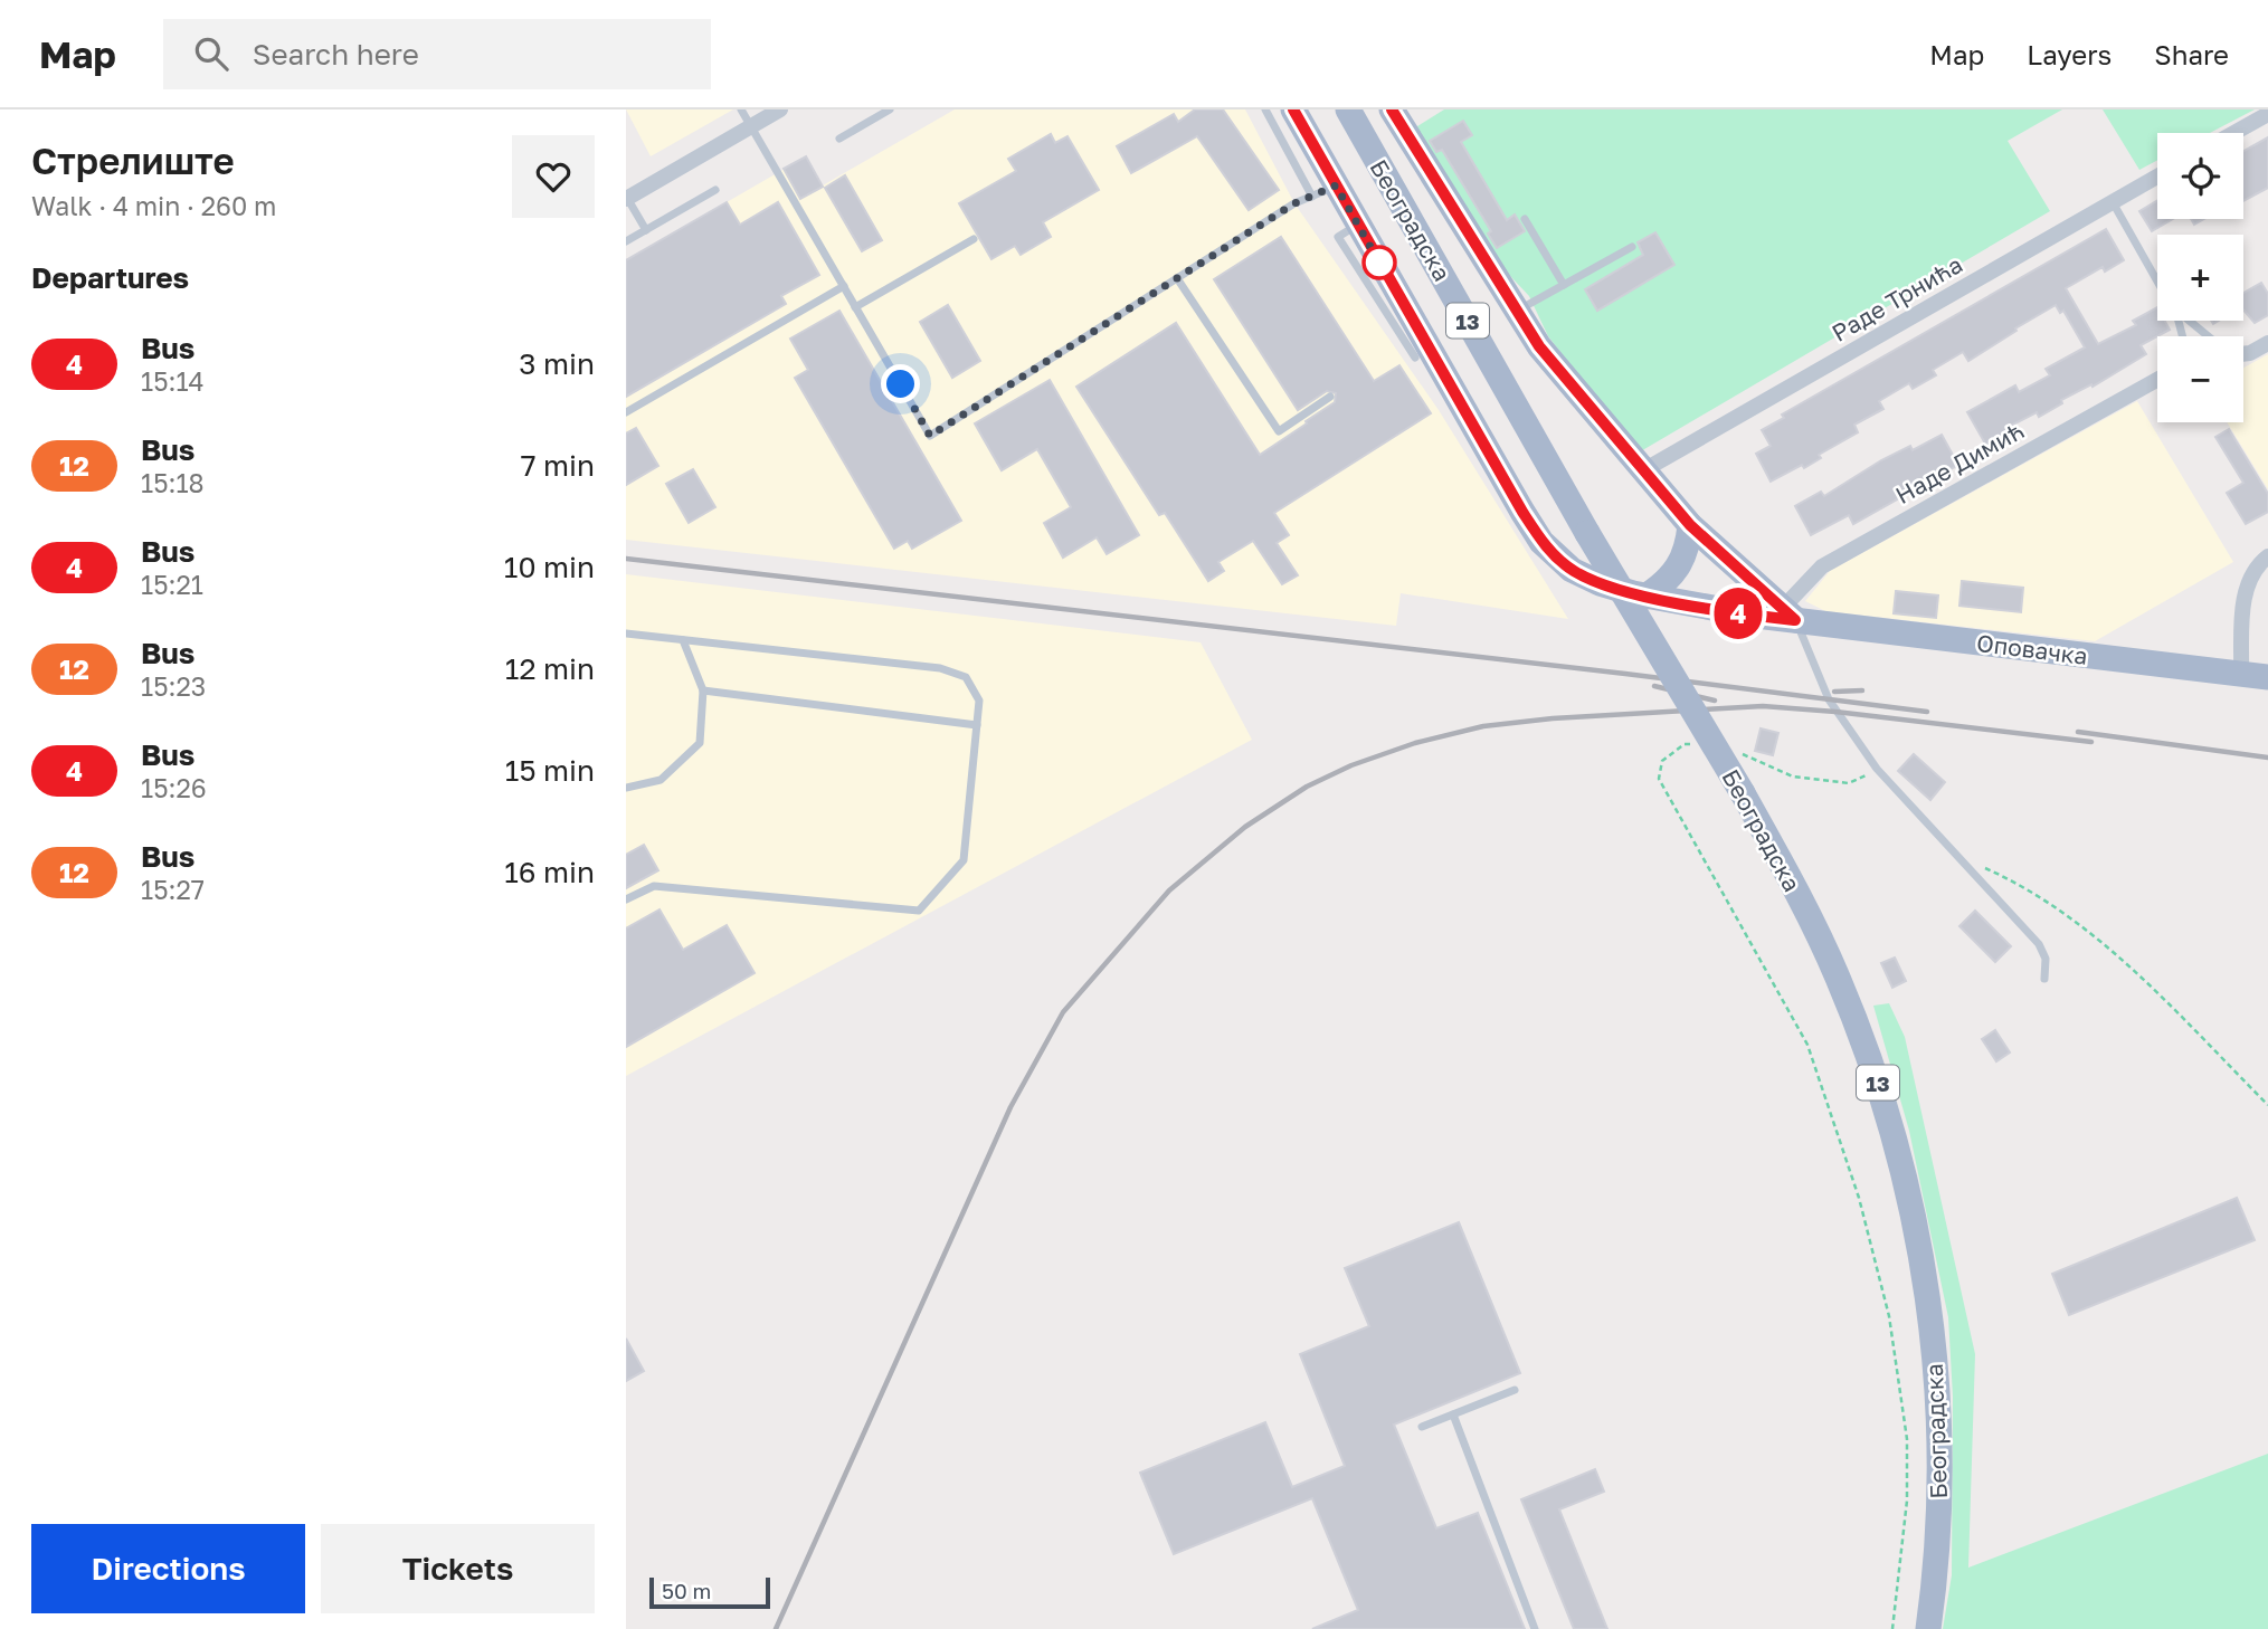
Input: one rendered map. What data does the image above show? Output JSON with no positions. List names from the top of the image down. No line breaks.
{"streets":{"main road":["Београдска","13","Оповачка"],"street":["Раде Трнића","Наде Димић"]},"crossings":[["Раде Трнића","13"],["13","Наде Димић"],["13","Оповачка"],["Наде Димић","Оповачка"]],"lines":["bus line 4"],"scale_bar":"50 m","page":{"header":"Map","search":"Search here","nav":["Map","Layers","Share"],"heading":[["Стрелиште","Walk · 4 min · 260 m"],"Departures"],"on_map":"4","map_buttons":["+","−"],"list":[{"mark":"4","name":"Bus","note":"15:14","value":"3 min"},{"mark":"12","name":"Bus","note":"15:18","value":"7 min"},{"mark":"4","name":"Bus","note":"15:21","value":"10 min"},{"mark":"12","name":"Bus","note":"15:23","value":"12 min"},{"mark":"4","name":"Bus","note":"15:26","value":"15 min"},{"mark":"12","name":"Bus","note":"15:27","value":"16 min"}],"buttons":["Directions","Tickets"],"scale":"50 m"}}
